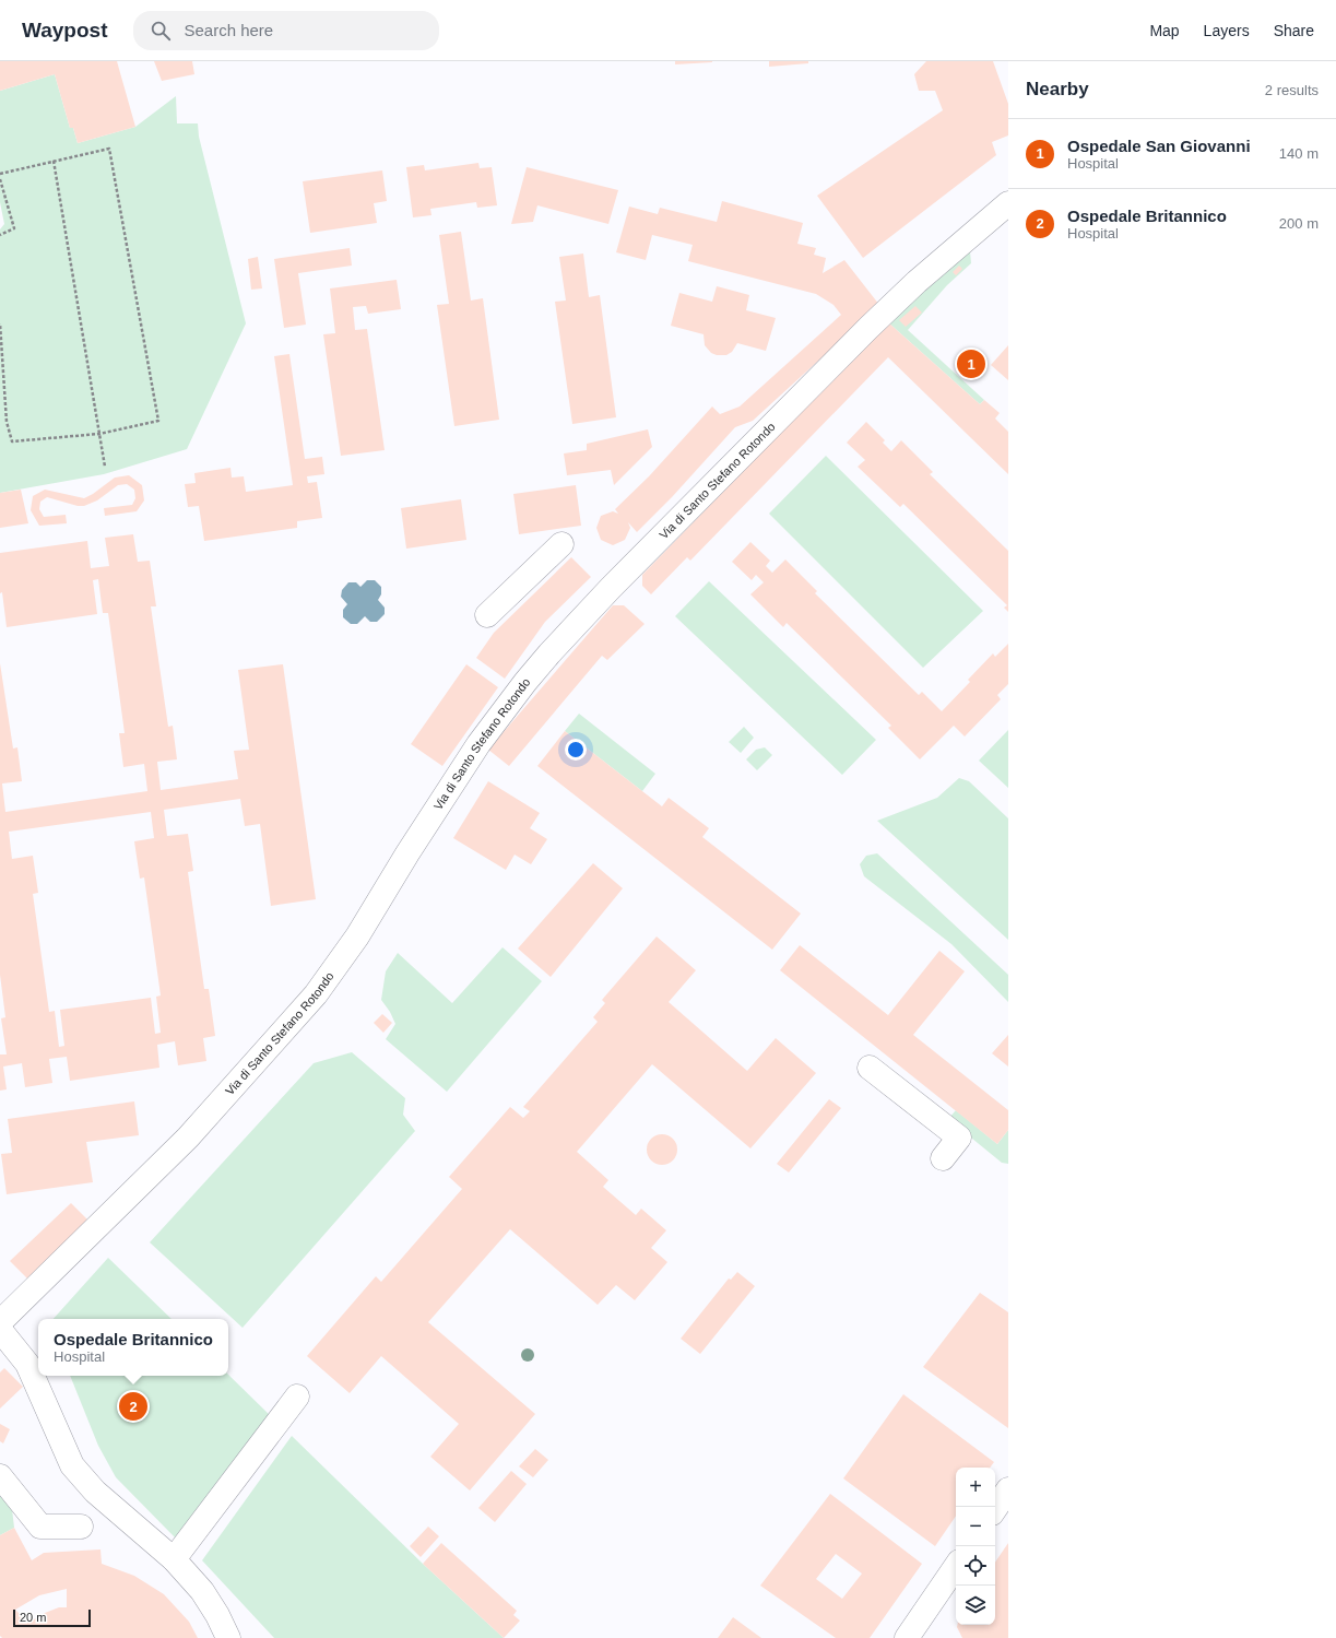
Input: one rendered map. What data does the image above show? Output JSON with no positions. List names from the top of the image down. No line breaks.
{"streets":{"street":["Via di Santo Stefano Rotondo"]},"scale_bar":"20 m","page":{"header":"Waypost","search":"Search here","nav":["Map","Layers","Share"],"heading":["Nearby","2 results"],"list":[{"mark":"1","name":"Ospedale San Giovanni","note":"Hospital","value":"140 m"},{"mark":"2","name":"Ospedale Britannico","note":"Hospital","value":"200 m"}],"pins":["1","2"],"popup":["Ospedale Britannico","Hospital"],"map_buttons":["+","−"],"scale":"20 m"}}
